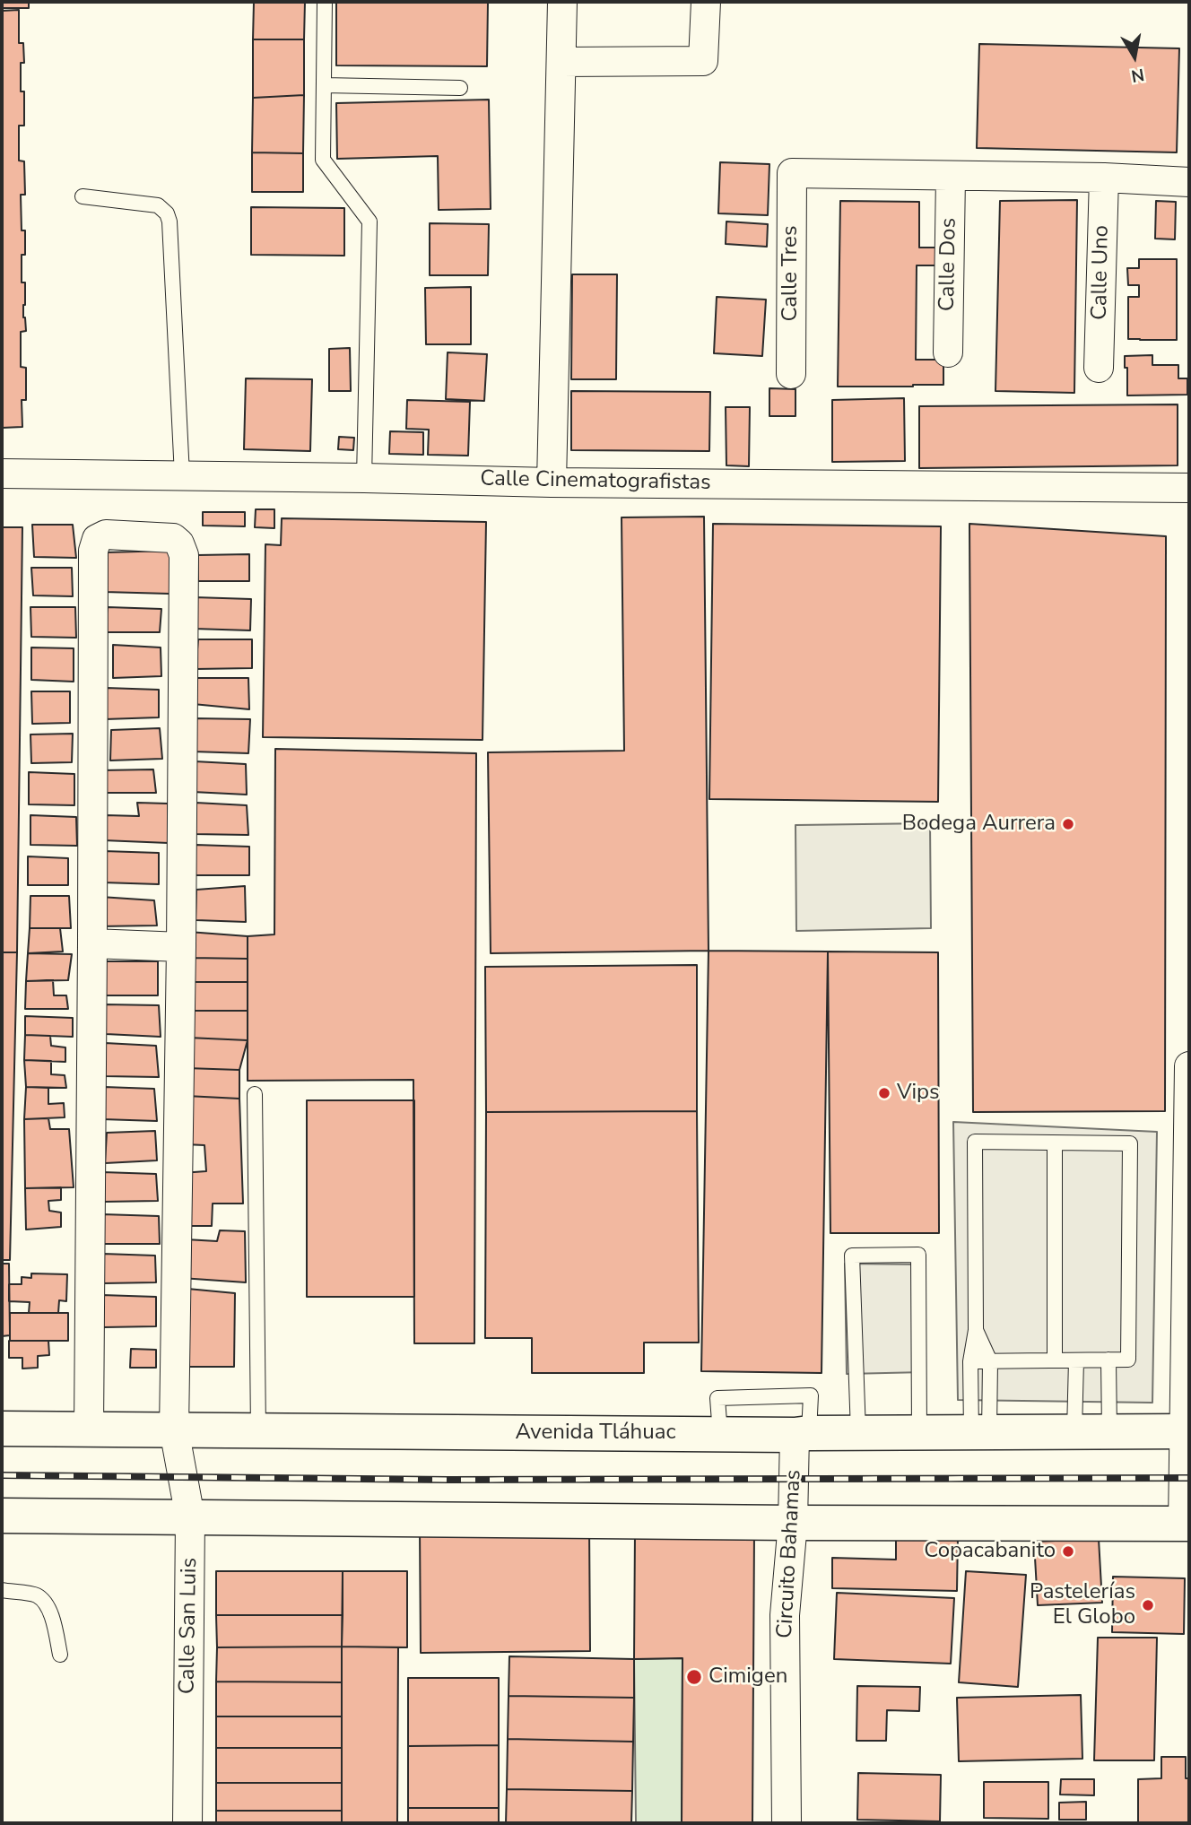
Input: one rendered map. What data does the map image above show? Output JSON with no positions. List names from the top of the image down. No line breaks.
{"streets":{"main road":["Avenida Tláhuac"],"street":["Calle Dos","Calle Uno","Calle Tres","Calle Cinematografistas","Circuito Bahamas","Calle San Luis"]},"crossings":[["Calle Dos","Calle Tres"],["Avenida Tláhuac","Circuito Bahamas"],["Avenida Tláhuac","Calle San Luis"]],"places":["Bodega Aurrera","Vips","Copacabanito","Pastelerías El Globo","Cimigen"],"north":"bottom"}
